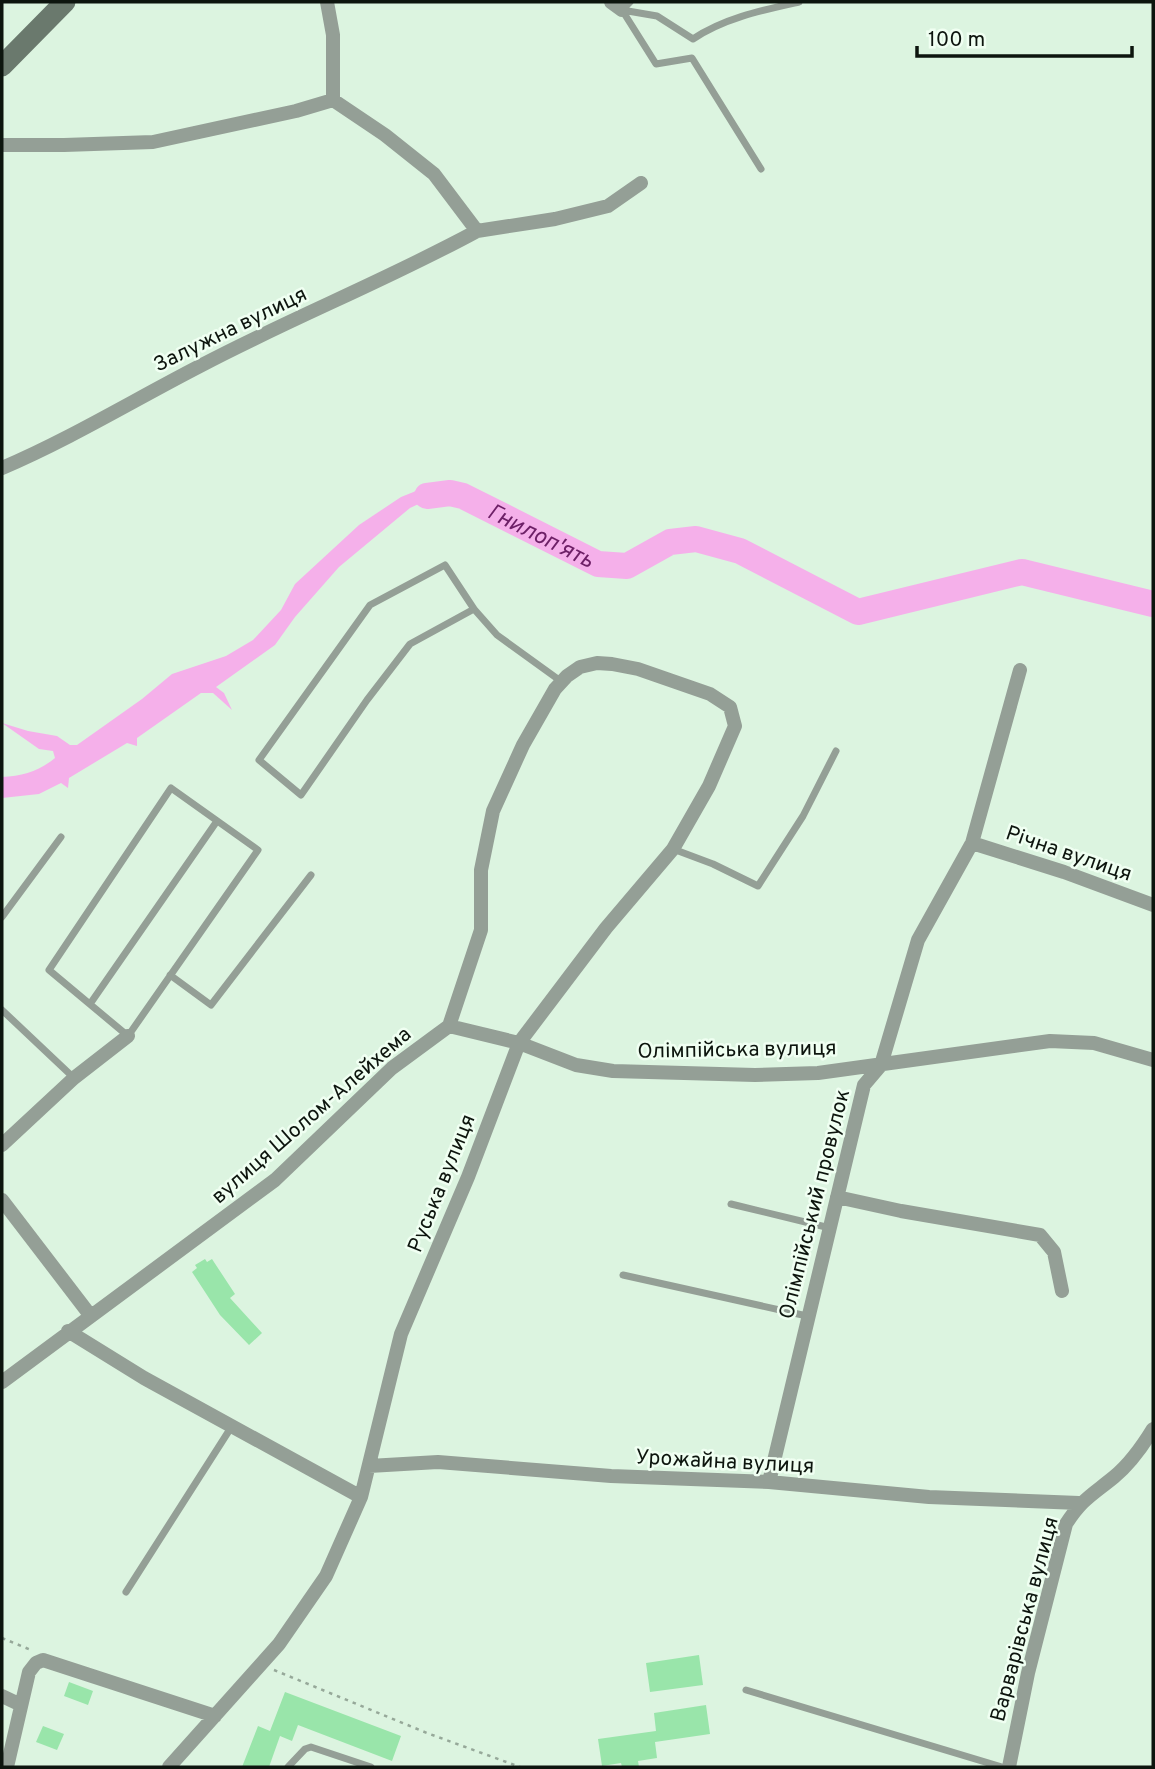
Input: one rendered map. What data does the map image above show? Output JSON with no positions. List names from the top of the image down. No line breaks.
{"streets":{"street":["Залужна вулиця","Річна вулиця","Олімпійська вулиця","вулиця Шолом-Алейхема","Руська вулиця","Олімпійський провулок","Урожайна вулиця","Варварівська вулиця"]},"crossings":[["Річна вулиця","Олімпійський провулок"],["Олімпійська вулиця","вулиця Шолом-Алейхема"],["Олімпійська вулиця","Руська вулиця"],["Олімпійська вулиця","Олімпійський провулок"],["Руська вулиця","Урожайна вулиця"],["Олімпійський провулок","Урожайна вулиця"],["Урожайна вулиця","Варварівська вулиця"]],"water":["Гнилоп'ять"],"scale_bar":"100 m"}
